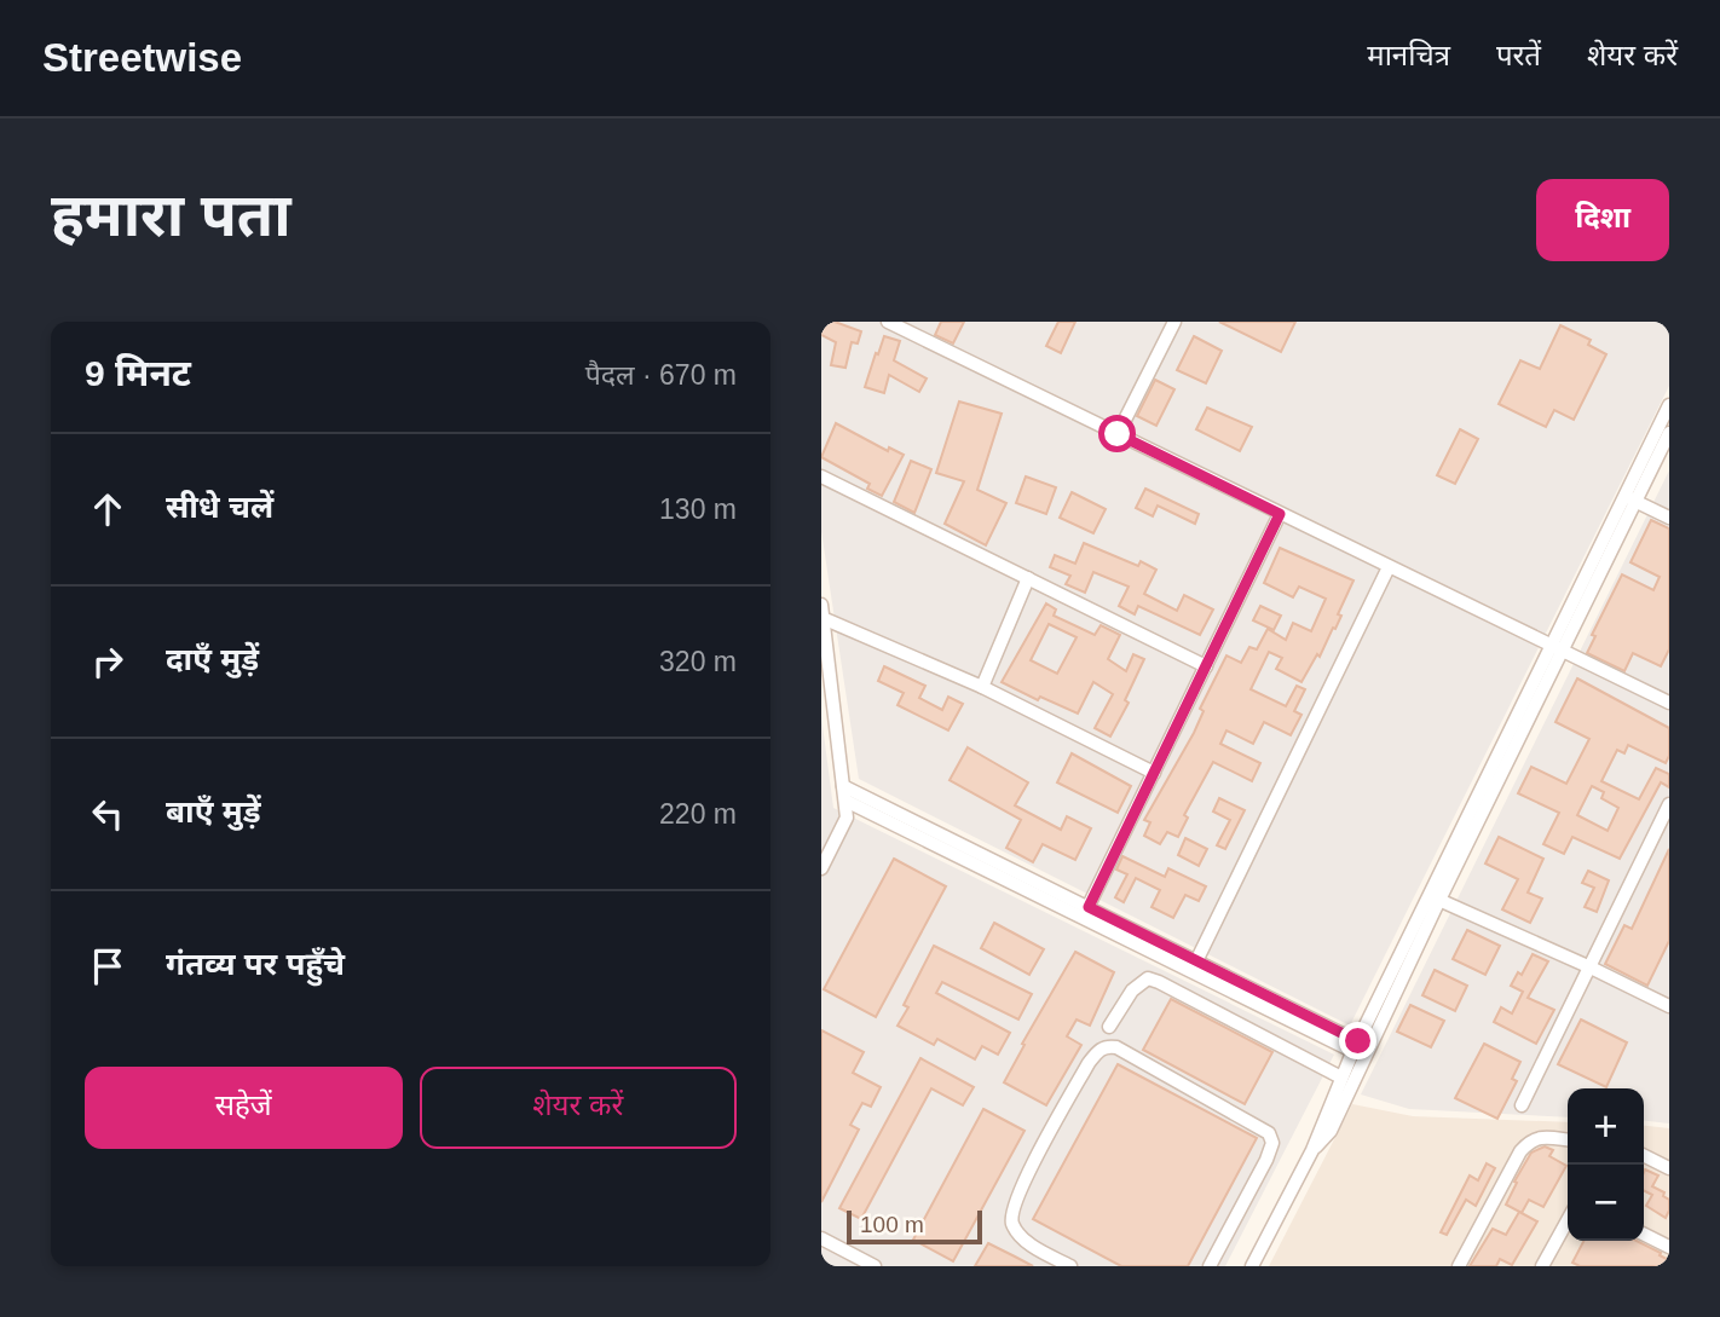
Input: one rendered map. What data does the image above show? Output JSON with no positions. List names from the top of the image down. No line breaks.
{"scale_bar":"100 m","page":{"header":"Streetwise","nav":["मानचित्र","परतें","शेयर करें"],"buttons":["दिशा",["सहेजें","शेयर करें"]],"title":"हमारा पता","heading":["9 मिनट","पैदल · 670 m"],"list":[["सीधे चलें","130 m"],["दाएँ मुड़ें","320 m"],["बाएँ मुड़ें","220 m"],"गंतव्य पर पहुँचे"],"map_buttons":["+","−"],"scale":"100 m"}}
